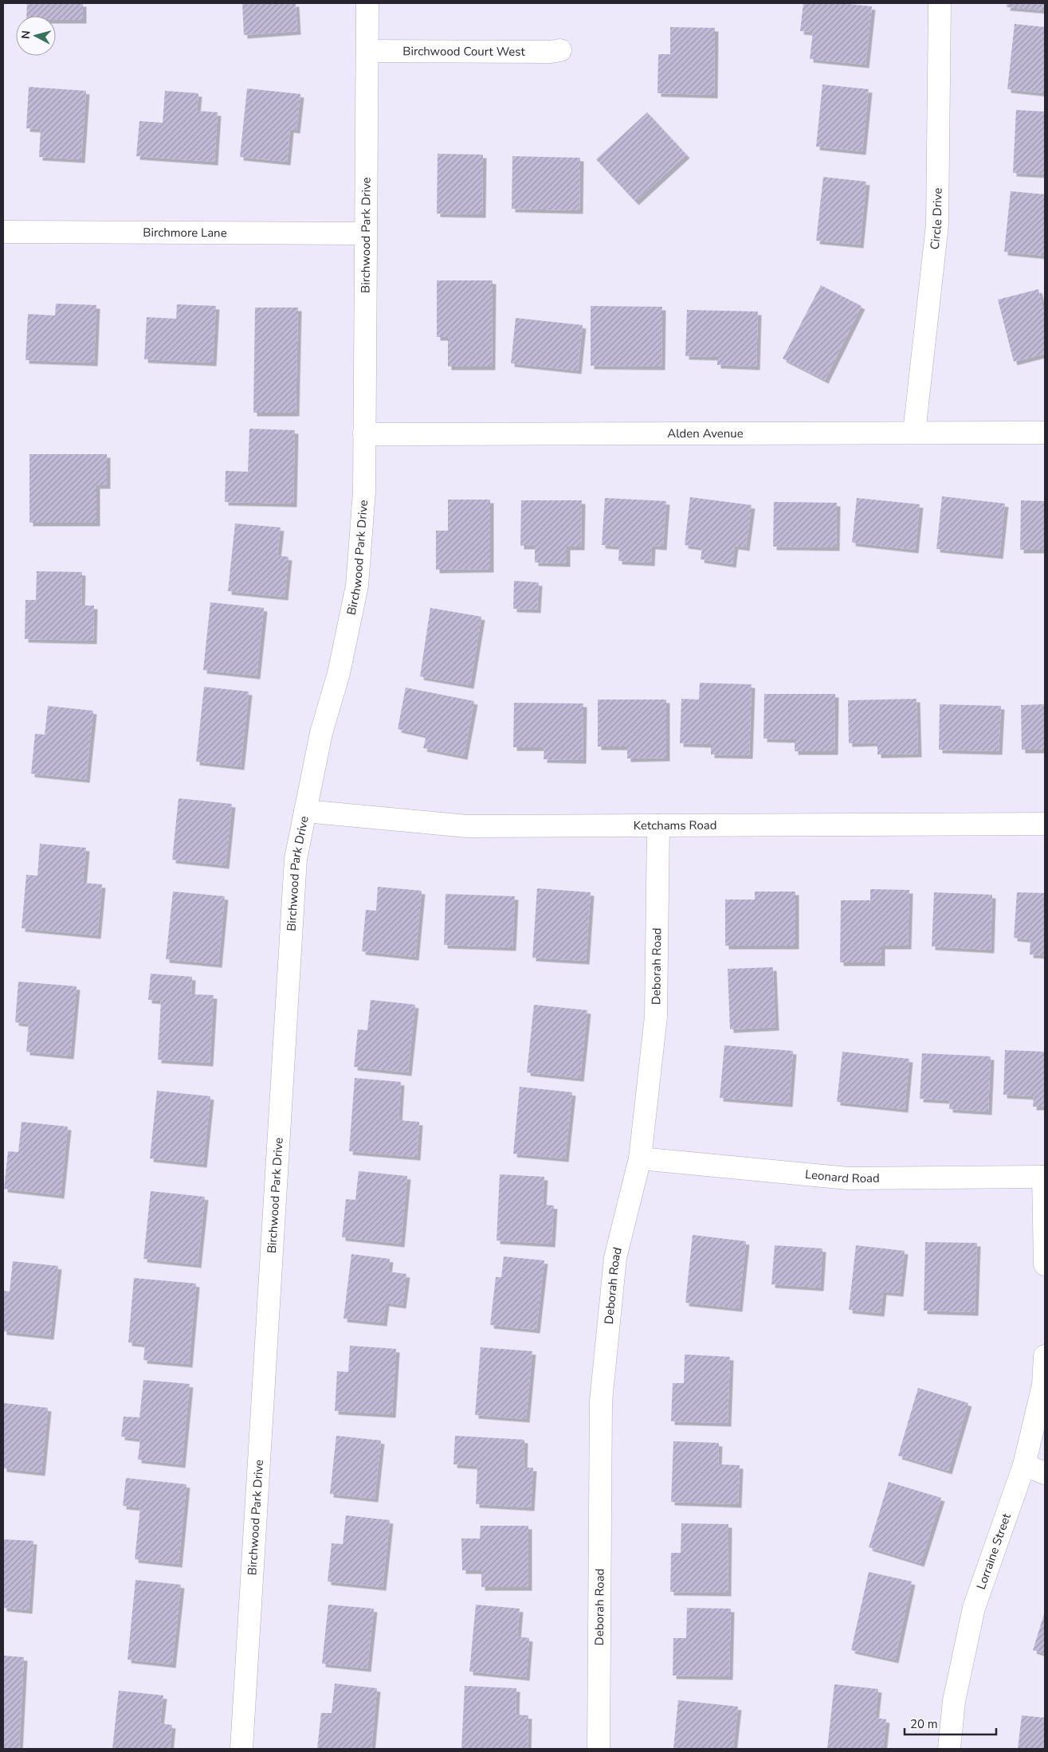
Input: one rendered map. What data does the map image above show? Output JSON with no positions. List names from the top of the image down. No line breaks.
{"streets":{"street":["Birchwood Court West","Circle Drive","Birchmore Lane","Birchwood Park Drive","Alden Avenue","Ketchams Road","Deborah Road","Leonard Road","Lorraine Street"]},"crossings":[["Birchwood Court West","Birchwood Park Drive"],["Circle Drive","Alden Avenue"],["Birchmore Lane","Birchwood Park Drive"],["Birchwood Park Drive","Alden Avenue"],["Birchwood Park Drive","Ketchams Road"],["Ketchams Road","Deborah Road"],["Deborah Road","Leonard Road"]],"scale_bar":"20 m","north":"left"}
